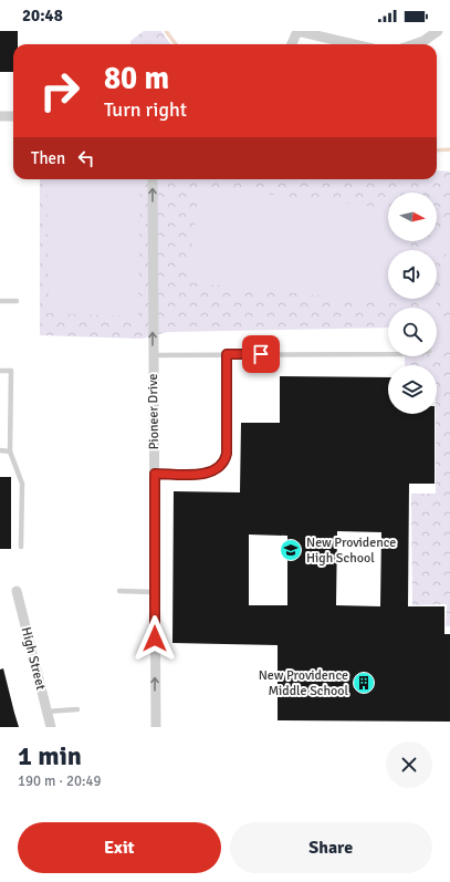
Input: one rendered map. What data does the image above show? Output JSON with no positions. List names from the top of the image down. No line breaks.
{"streets":{"street":["Pioneer Drive","High Street"]},"one_way":["Pioneer Drive"],"places":{"school or university":["New Providence High School"],"building":["New Providence Middle School"]},"north":"right","page":{"status":"20:48","turn":["80 m","Turn right"],"then":"Then","heading":["1 min","190 m · 20:49"],"buttons":["Exit","Share"]}}
